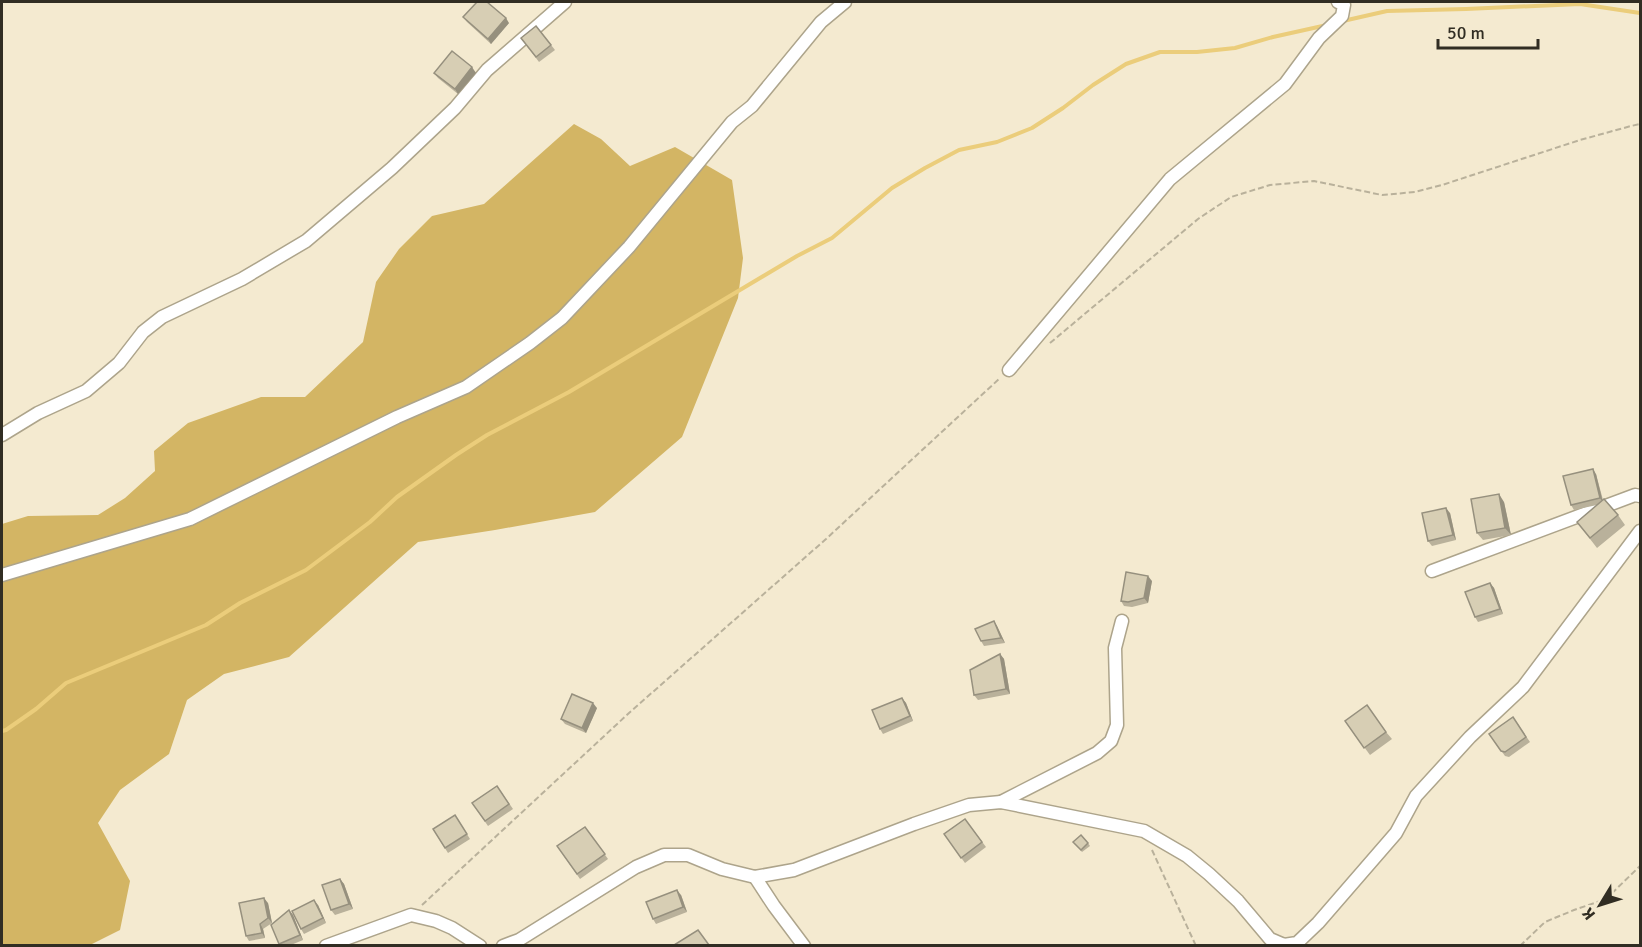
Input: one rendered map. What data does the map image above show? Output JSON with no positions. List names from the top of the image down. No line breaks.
{"scale_bar":"50 m","north":"bottom left"}
